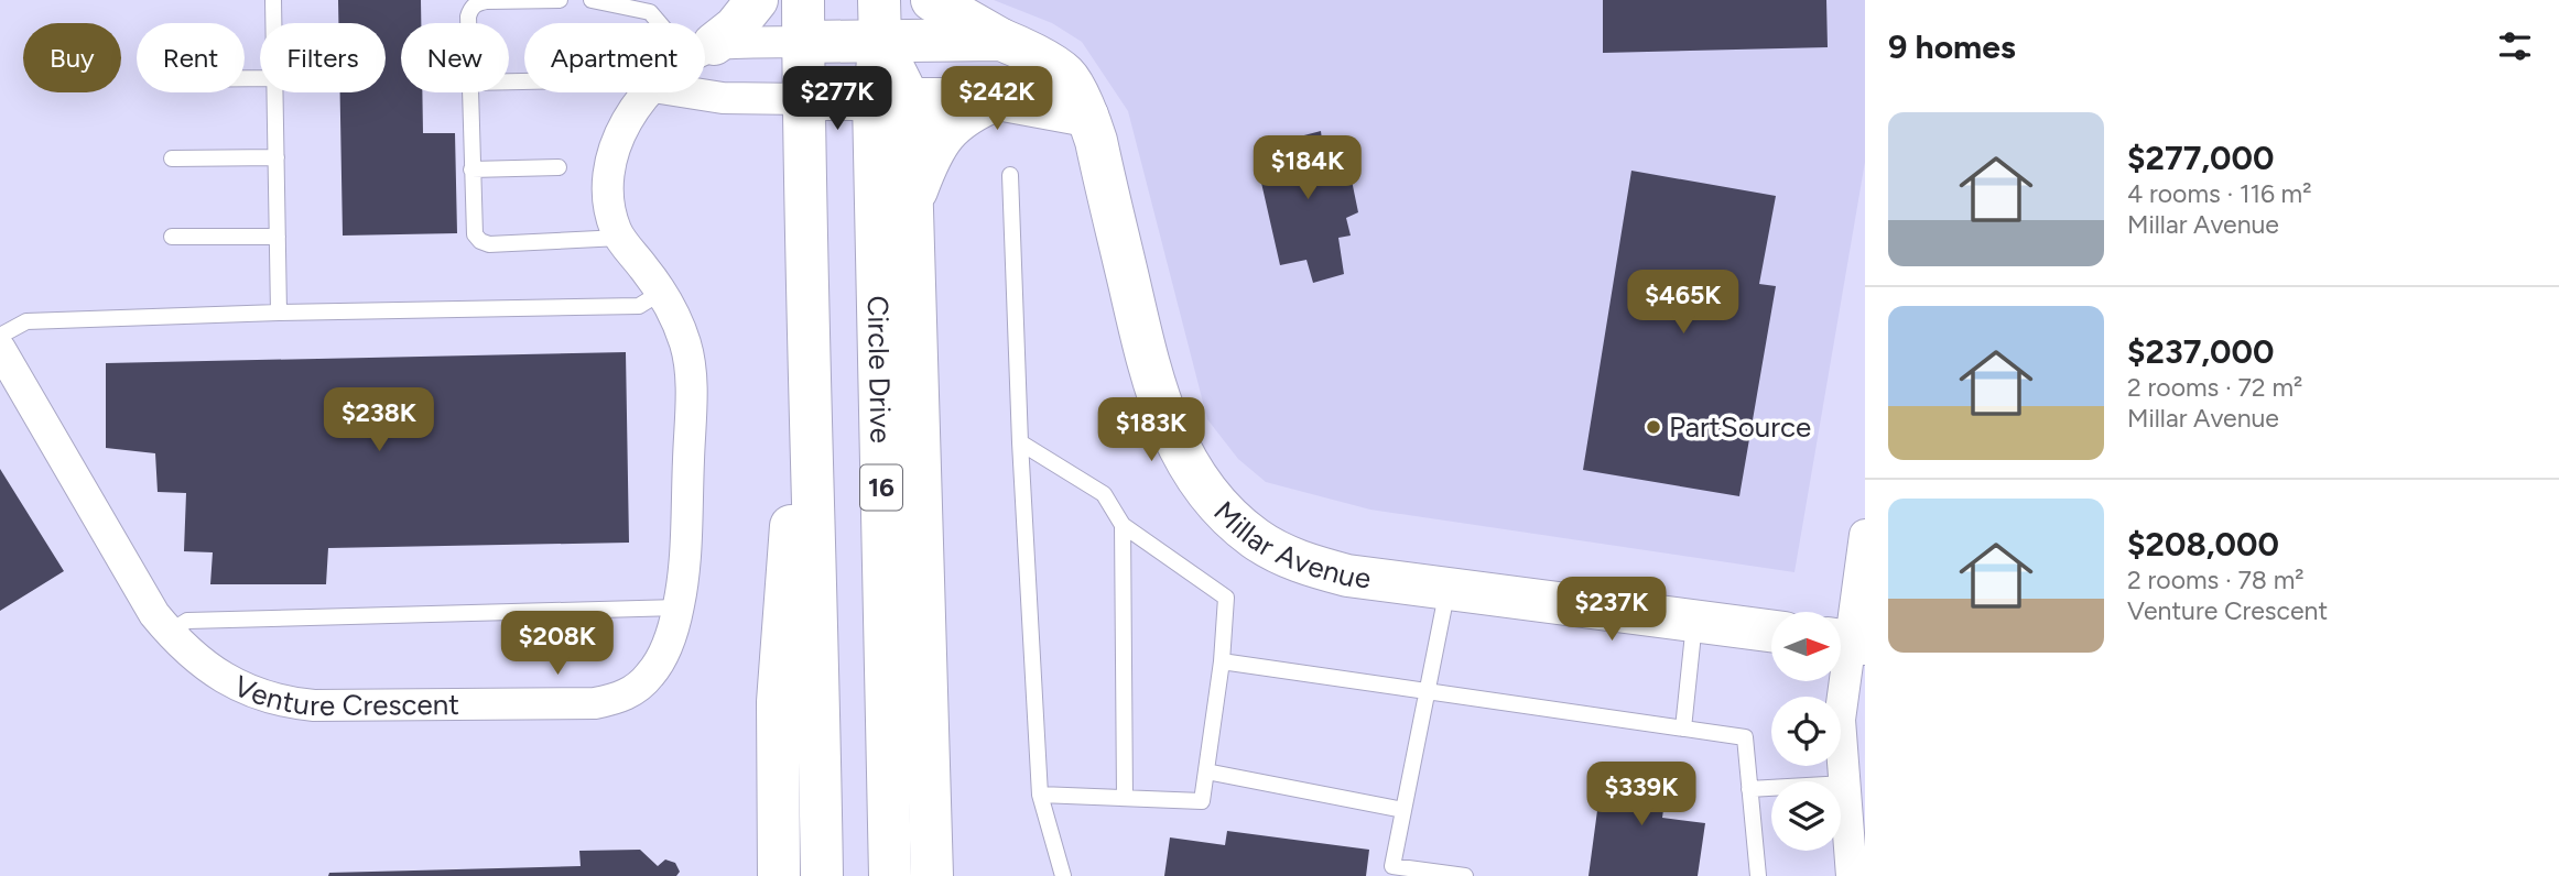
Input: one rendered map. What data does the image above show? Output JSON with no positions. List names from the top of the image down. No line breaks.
{"streets":{"main road":["Circle Drive","16","Millar Avenue"],"street":["Venture Crescent"]},"places":["PartSource"],"north":"right","page":{"heading":"9 homes","chip":["Buy","Rent","Filters","New","Apartment"],"price":["$277K","$242K","$184K","$465K","$238K","$183K","$237K","$208K","$339K"],"list":[{"name":"$277,000","note":"4 rooms · 116 m² · Millar Avenue"},{"name":"$237,000","note":"2 rooms · 72 m² · Millar Avenue"},{"name":"$208,000","note":"2 rooms · 78 m² · Venture Crescent"}]}}
